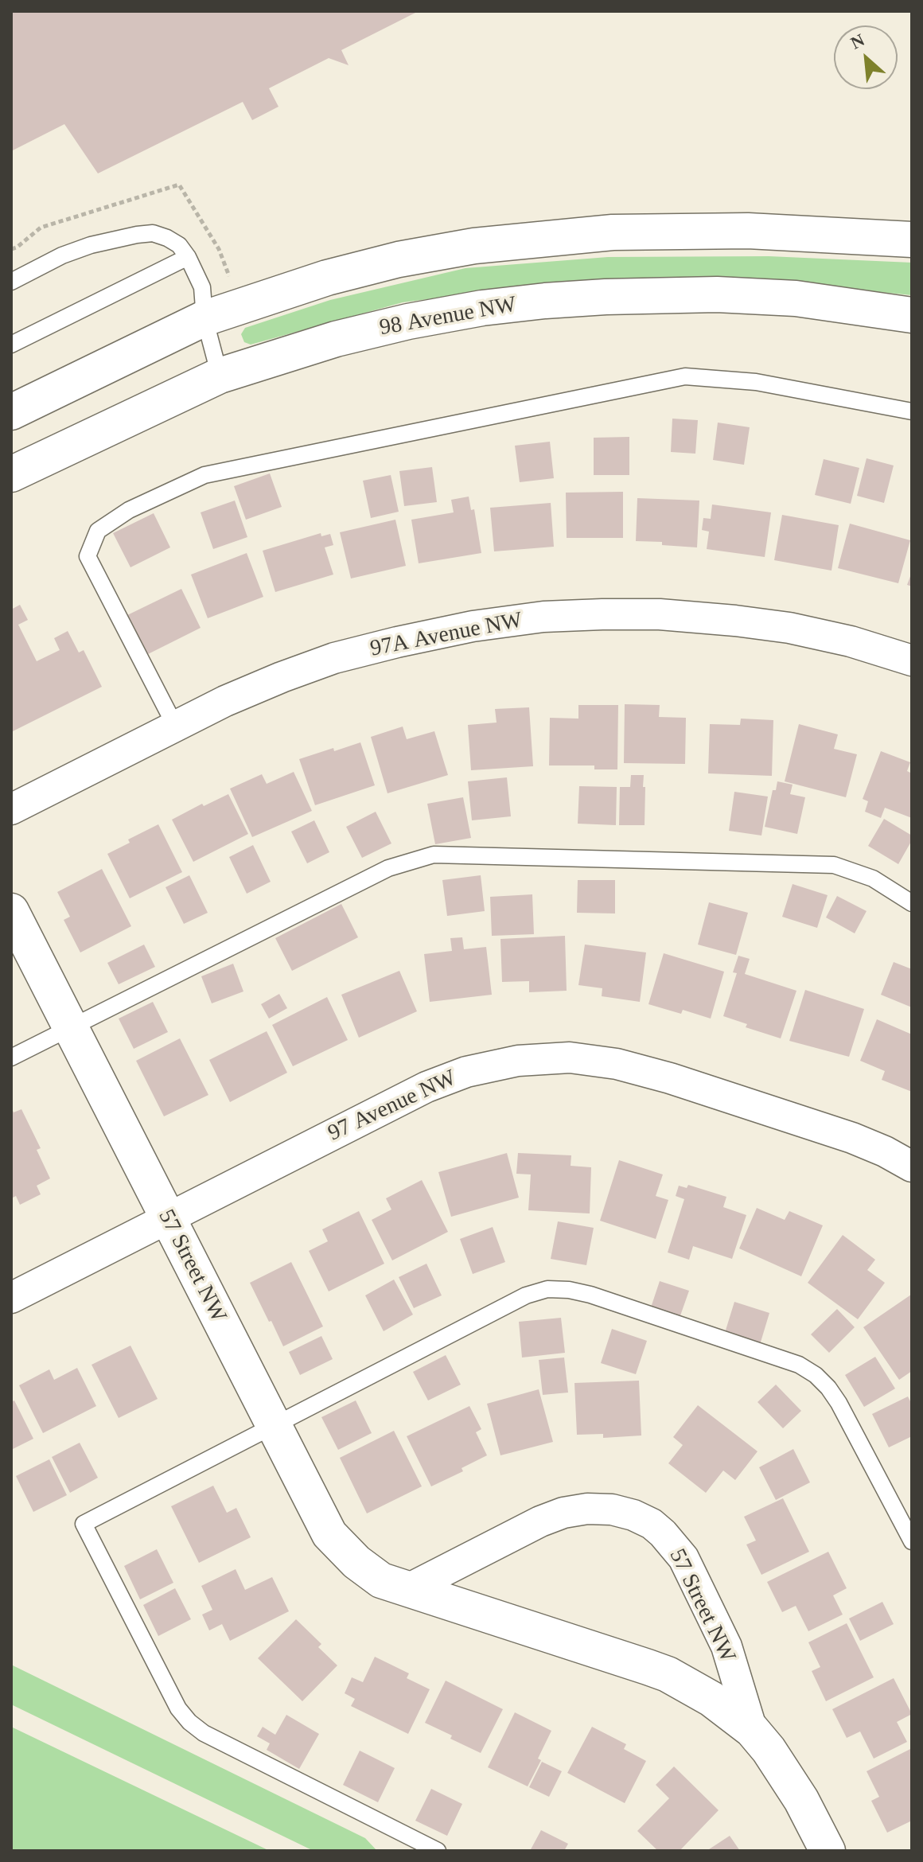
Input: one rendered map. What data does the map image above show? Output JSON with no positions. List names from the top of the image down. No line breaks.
{"streets":{"main road":["98 Avenue NW","57 Street NW"],"street":["97A Avenue NW","97 Avenue NW"]},"crossings":[["97 Avenue NW","57 Street NW"]],"north":"top left"}
